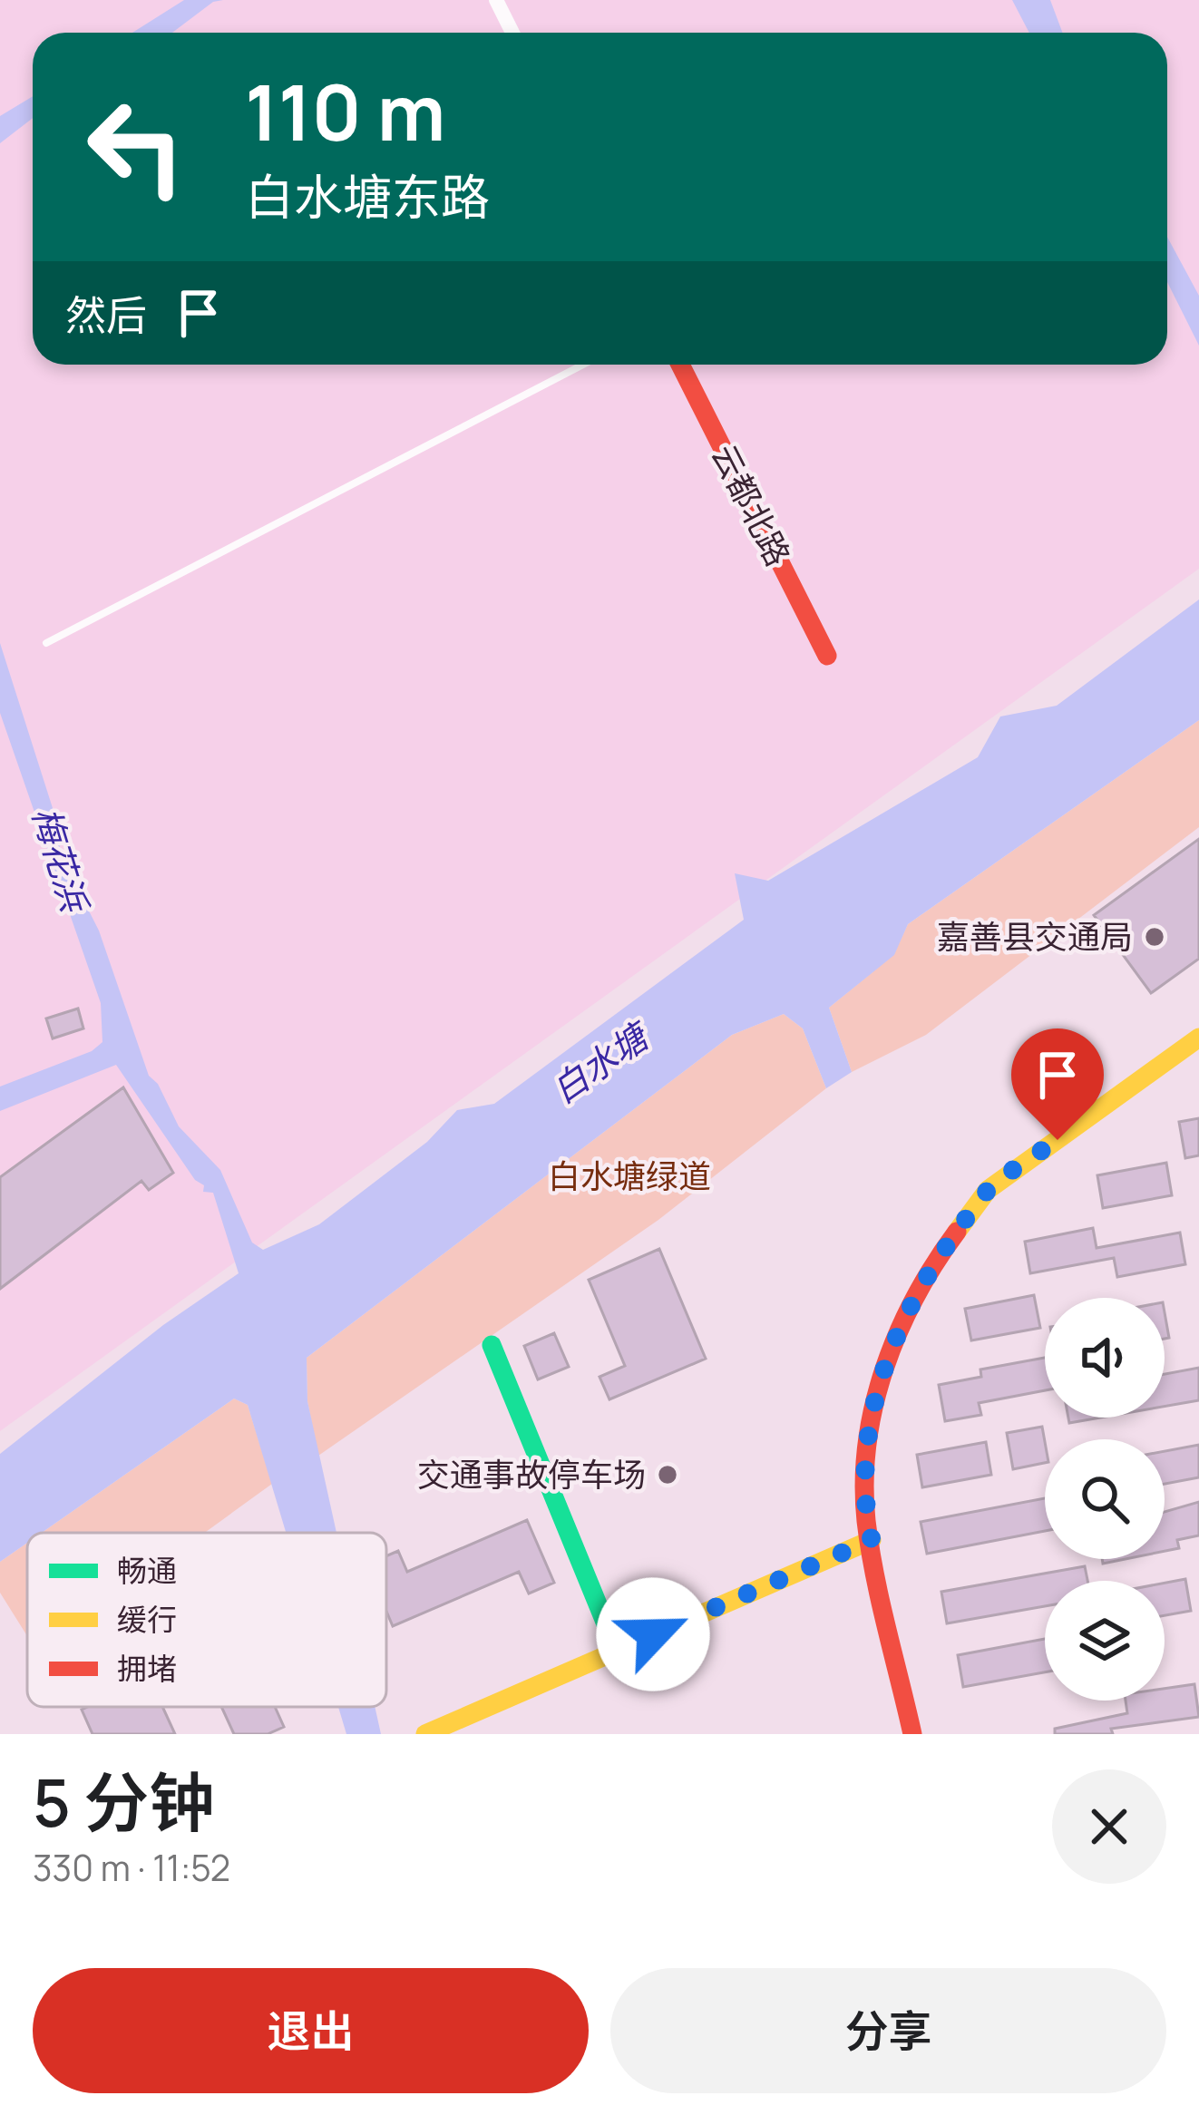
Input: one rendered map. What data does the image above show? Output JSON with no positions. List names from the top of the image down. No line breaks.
{"streets":{"street":["云都北路"]},"water":["梅花浜","白水塘"],"parks":["白水塘绿道"],"places":["嘉善县交通局","交通事故停车场"],"legend":["畅通","缓行","拥堵"],"page":{"turn":["110 m","白水塘东路"],"then":"然后","heading":["5 分钟","330 m · 11:52"],"buttons":["退出","分享"]}}
